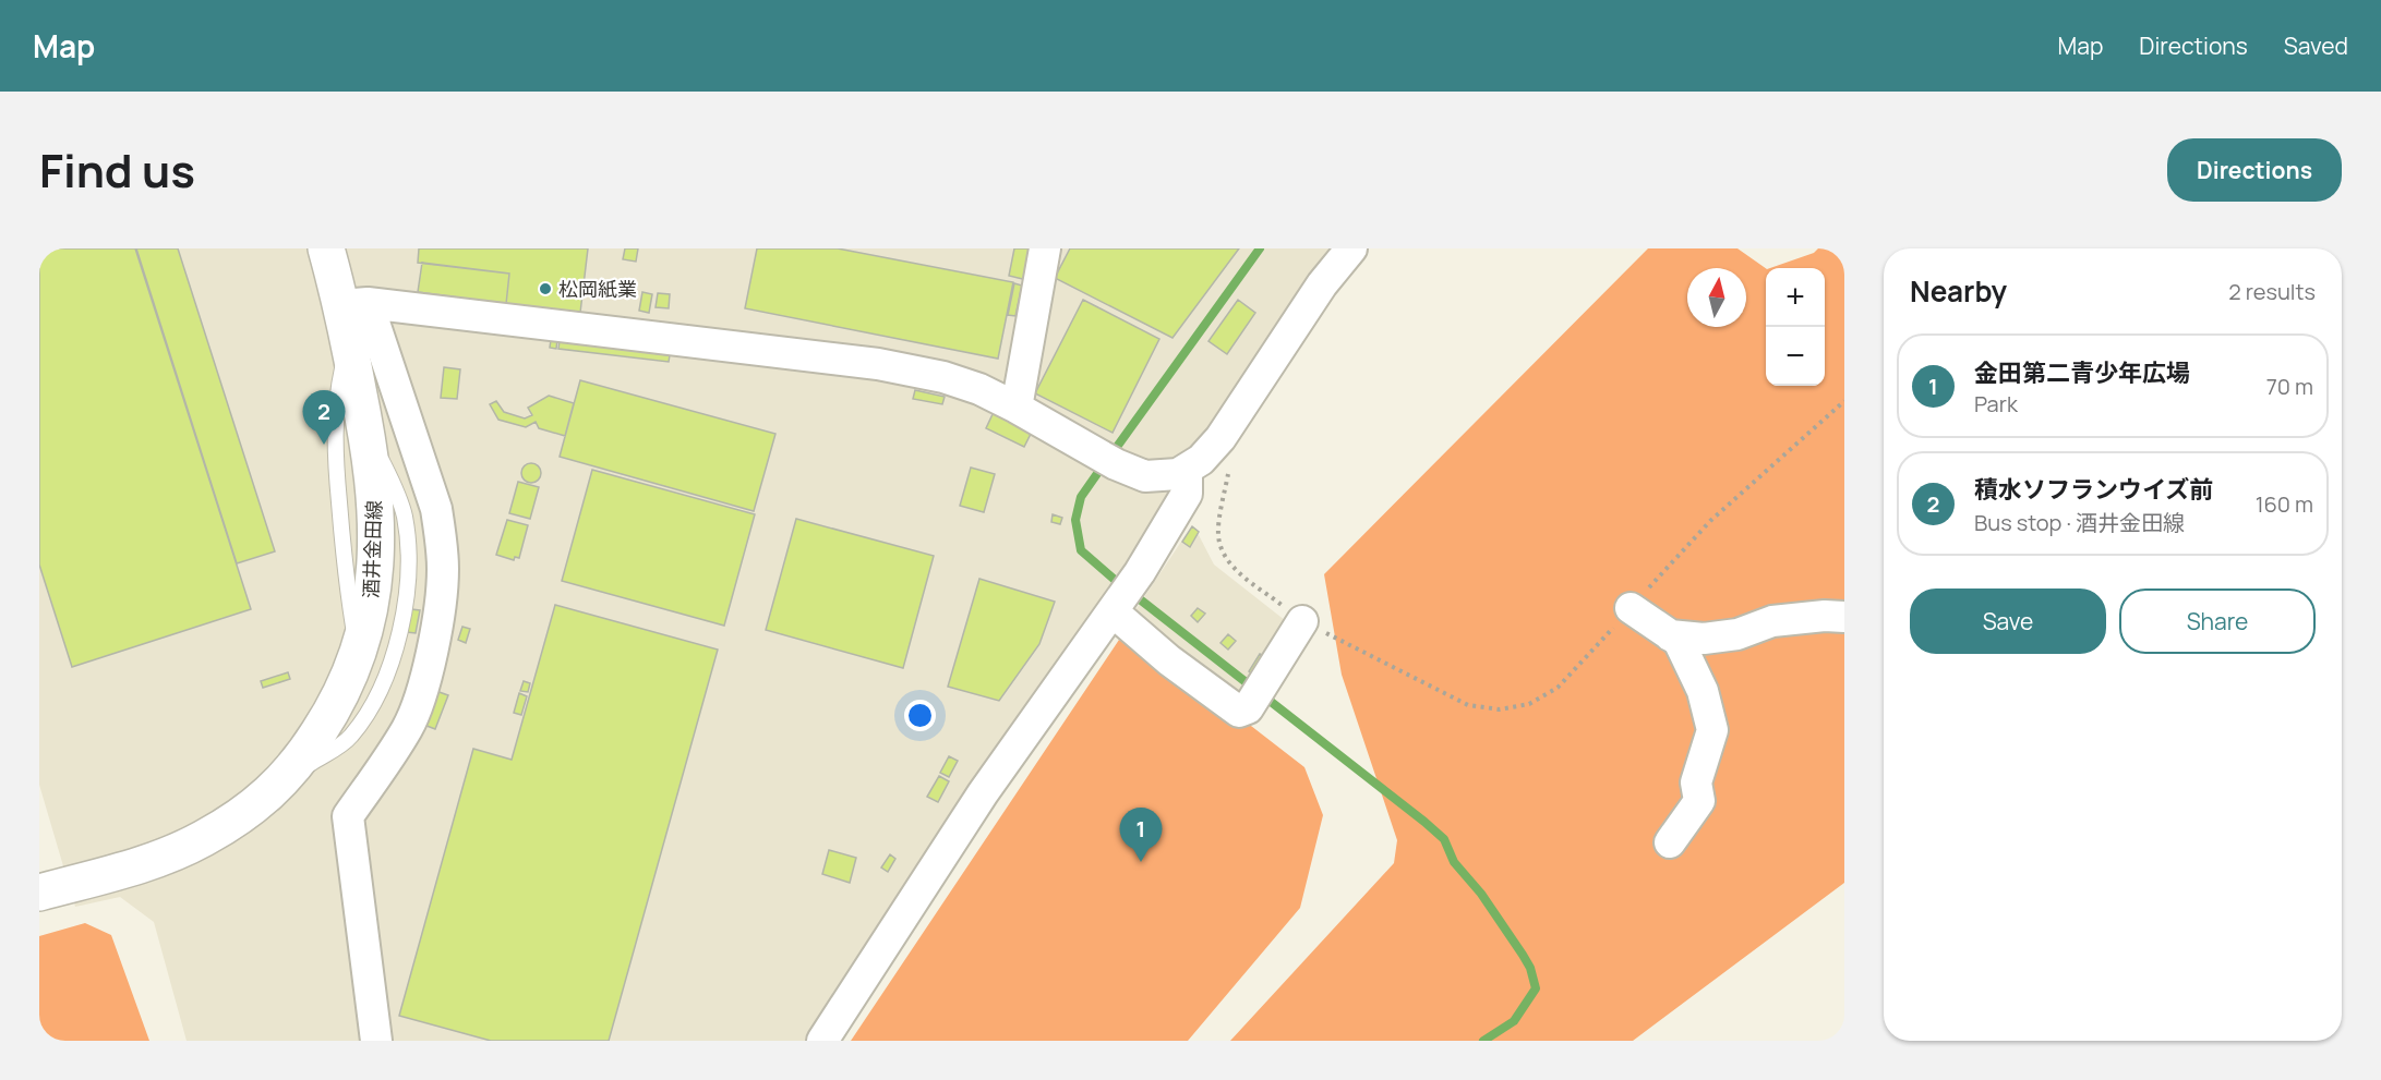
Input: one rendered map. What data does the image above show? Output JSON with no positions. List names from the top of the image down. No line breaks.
{"streets":{"main road":["酒井金田線"]},"places":["松岡紙業"],"north":"top","page":{"header":"Map","nav":["Map","Directions","Saved"],"title":"Find us","buttons":["Directions",["Save","Share"]],"heading":["Nearby","2 results"],"map_buttons":["+","−"],"list":[{"mark":"1","name":"金田第二青少年広場","note":"Park","value":"70 m"},{"mark":"2","name":"積水ソフランウイズ前","note":"Bus stop · 酒井金田線","value":"160 m"}],"pins":["2","1"]}}
